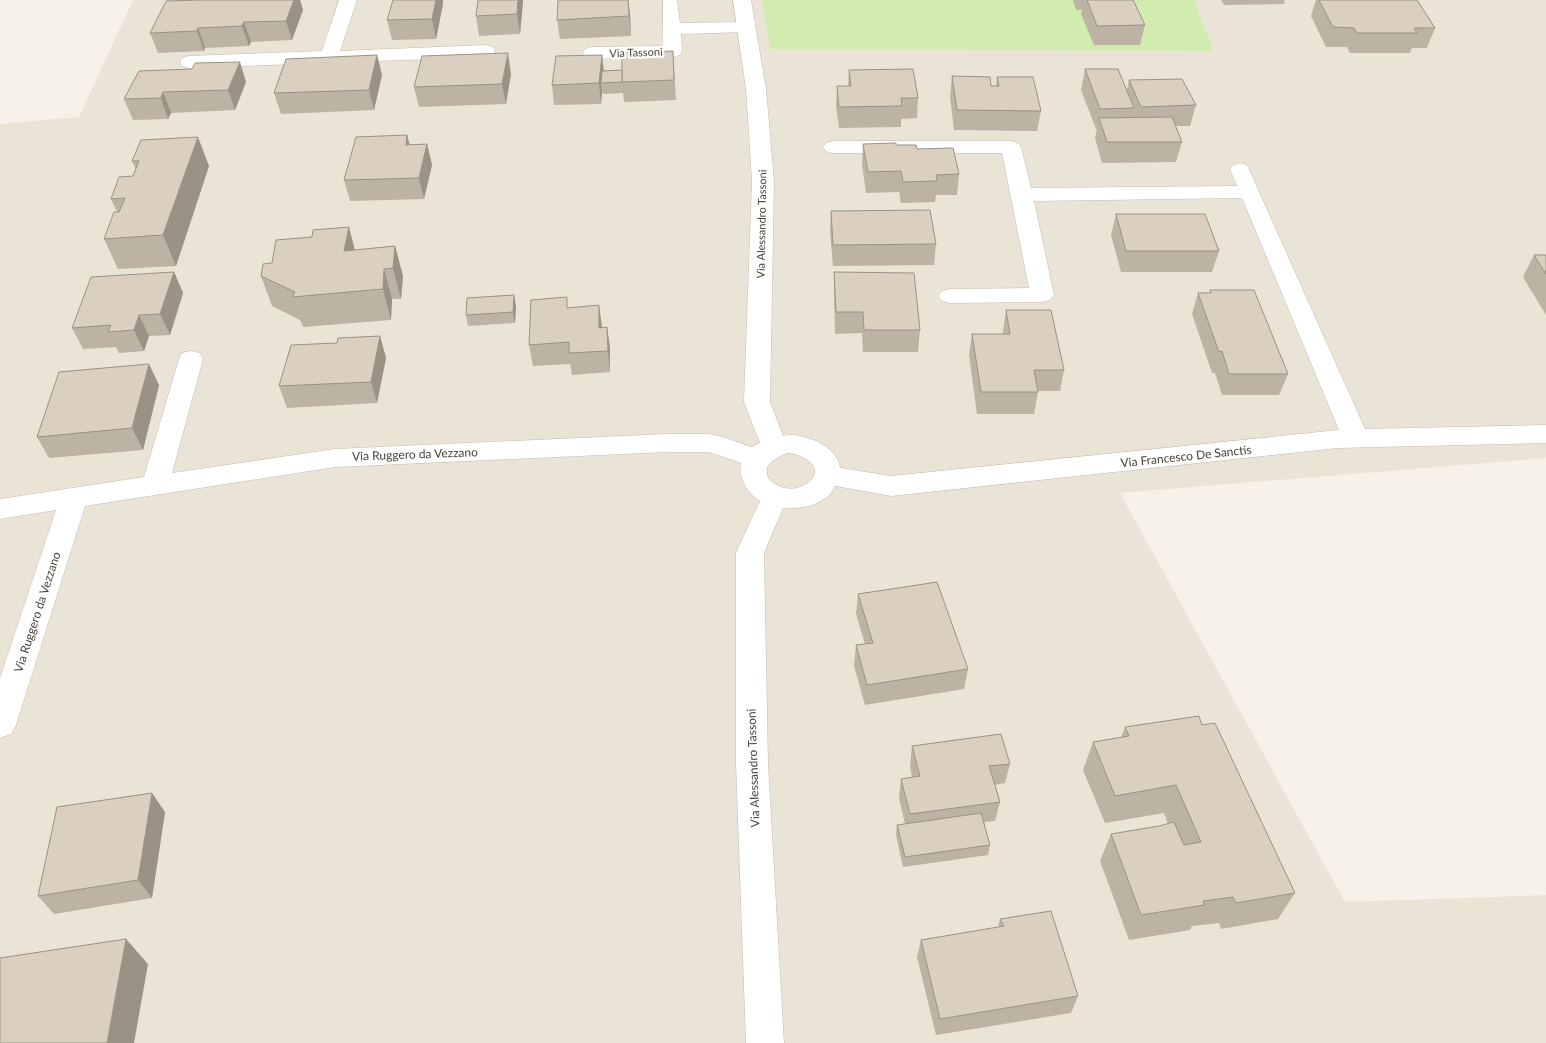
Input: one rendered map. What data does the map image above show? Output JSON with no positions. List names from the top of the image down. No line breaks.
{"streets":{"street":["Via Tassoni","Via Alessandro Tassoni","Via Ruggero da Vezzano","Via Francesco De Sanctis"]},"crossings":[["Via Tassoni","Via Alessandro Tassoni"],["Via Alessandro Tassoni","Via Ruggero da Vezzano"],["Via Alessandro Tassoni","Via Francesco De Sanctis"],["Via Ruggero da Vezzano","Via Francesco De Sanctis"]]}
